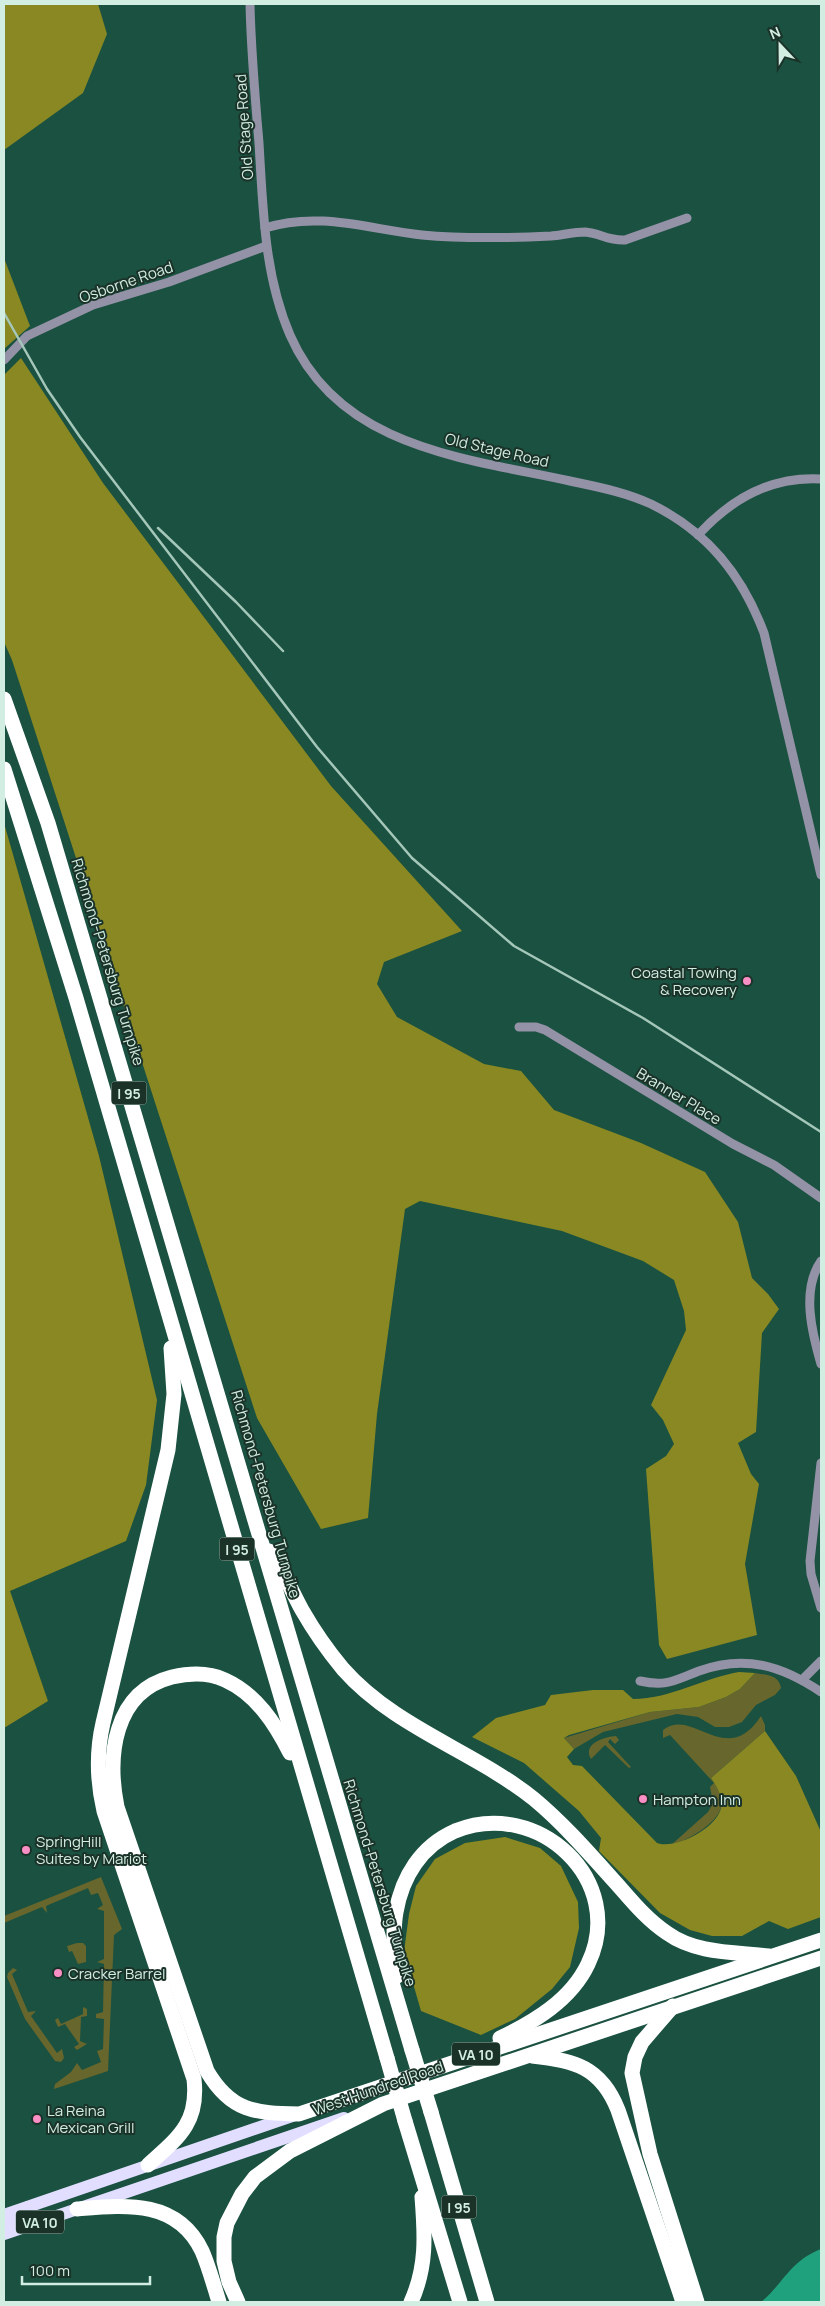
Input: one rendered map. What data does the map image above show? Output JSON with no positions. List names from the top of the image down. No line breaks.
{"streets":{"highway":["Richmond-Petersburg Turnpike","I 95","VA 10","West Hundred Road"],"street":["Old Stage Road","Osborne Road","Branner Place"]},"crossings":[["Old Stage Road","Osborne Road"]],"places":["Coastal Towing & Recovery","Hampton Inn","SpringHill Suites by Mariot","Cracker Barrel","La Reina Mexican Grill"],"scale_bar":"100 m","north":"top"}
